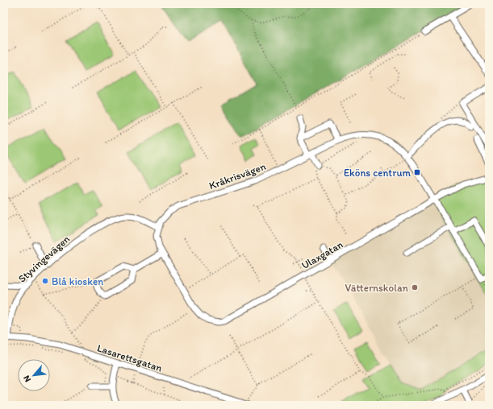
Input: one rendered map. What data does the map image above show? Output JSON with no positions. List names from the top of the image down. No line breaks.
{"streets":{"street":["Kråkrisvägen","Ulaxgatan","Styvingevägen","Lasarettsgatan"]},"crossings":[["Kråkrisvägen","Ulaxgatan"],["Kråkrisvägen","Styvingevägen"],["Styvingevägen","Lasarettsgatan"]],"places":{"transit":["Eköns centrum"],"other":["Blå kiosken","Vätternskolan"]},"north":"bottom left"}
